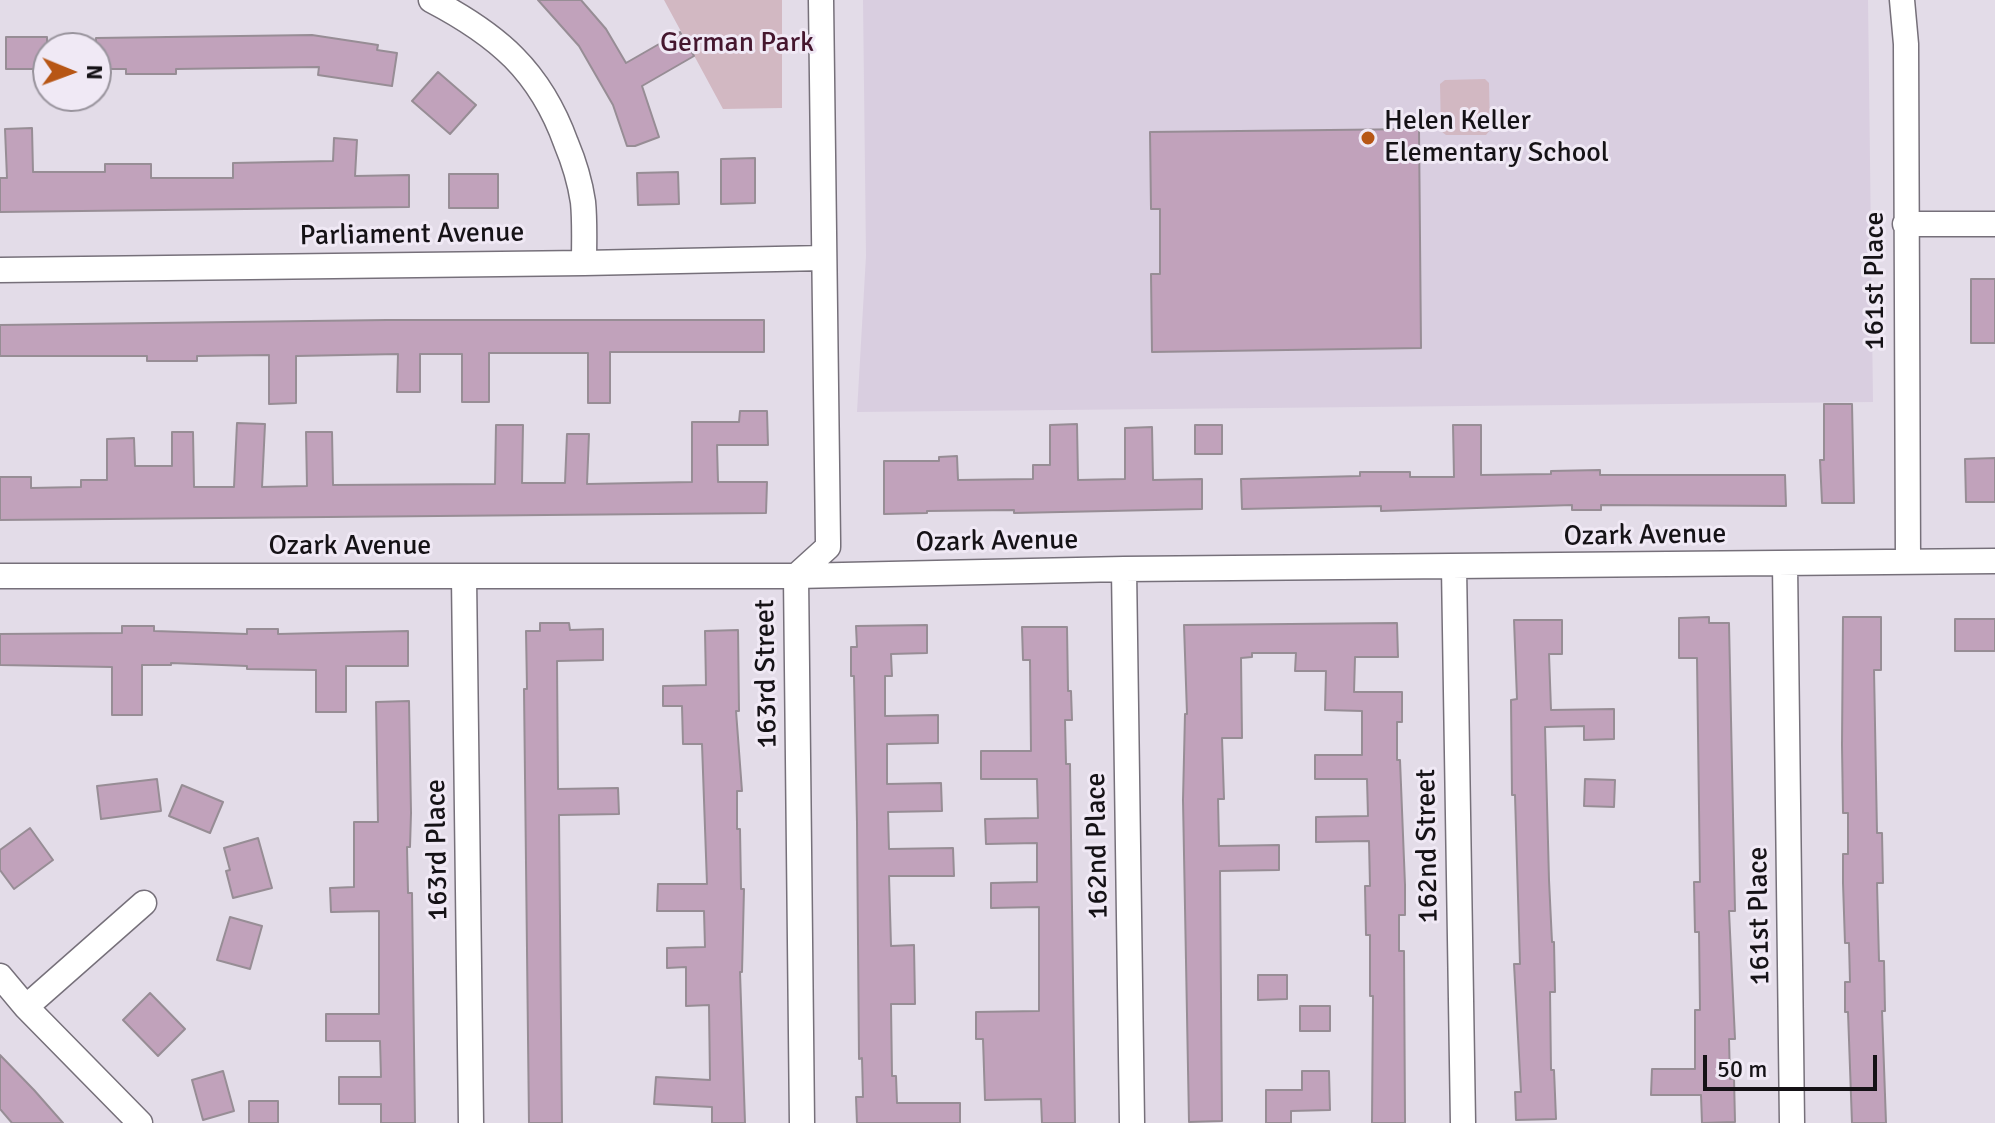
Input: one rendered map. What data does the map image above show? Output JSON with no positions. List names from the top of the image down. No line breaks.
{"streets":{"street":["Parliament Avenue","161st Place","Ozark Avenue","163rd Street","162nd Place","162nd Street","163rd Place"]},"crossings":[["Parliament Avenue","163rd Street"],["161st Place","Ozark Avenue"],["Ozark Avenue","163rd Street"],["Ozark Avenue","162nd Place"],["Ozark Avenue","162nd Street"],["Ozark Avenue","163rd Place"]],"parks":["German Park"],"places":["Helen Keller Elementary School"],"scale_bar":"50 m","north":"right"}
